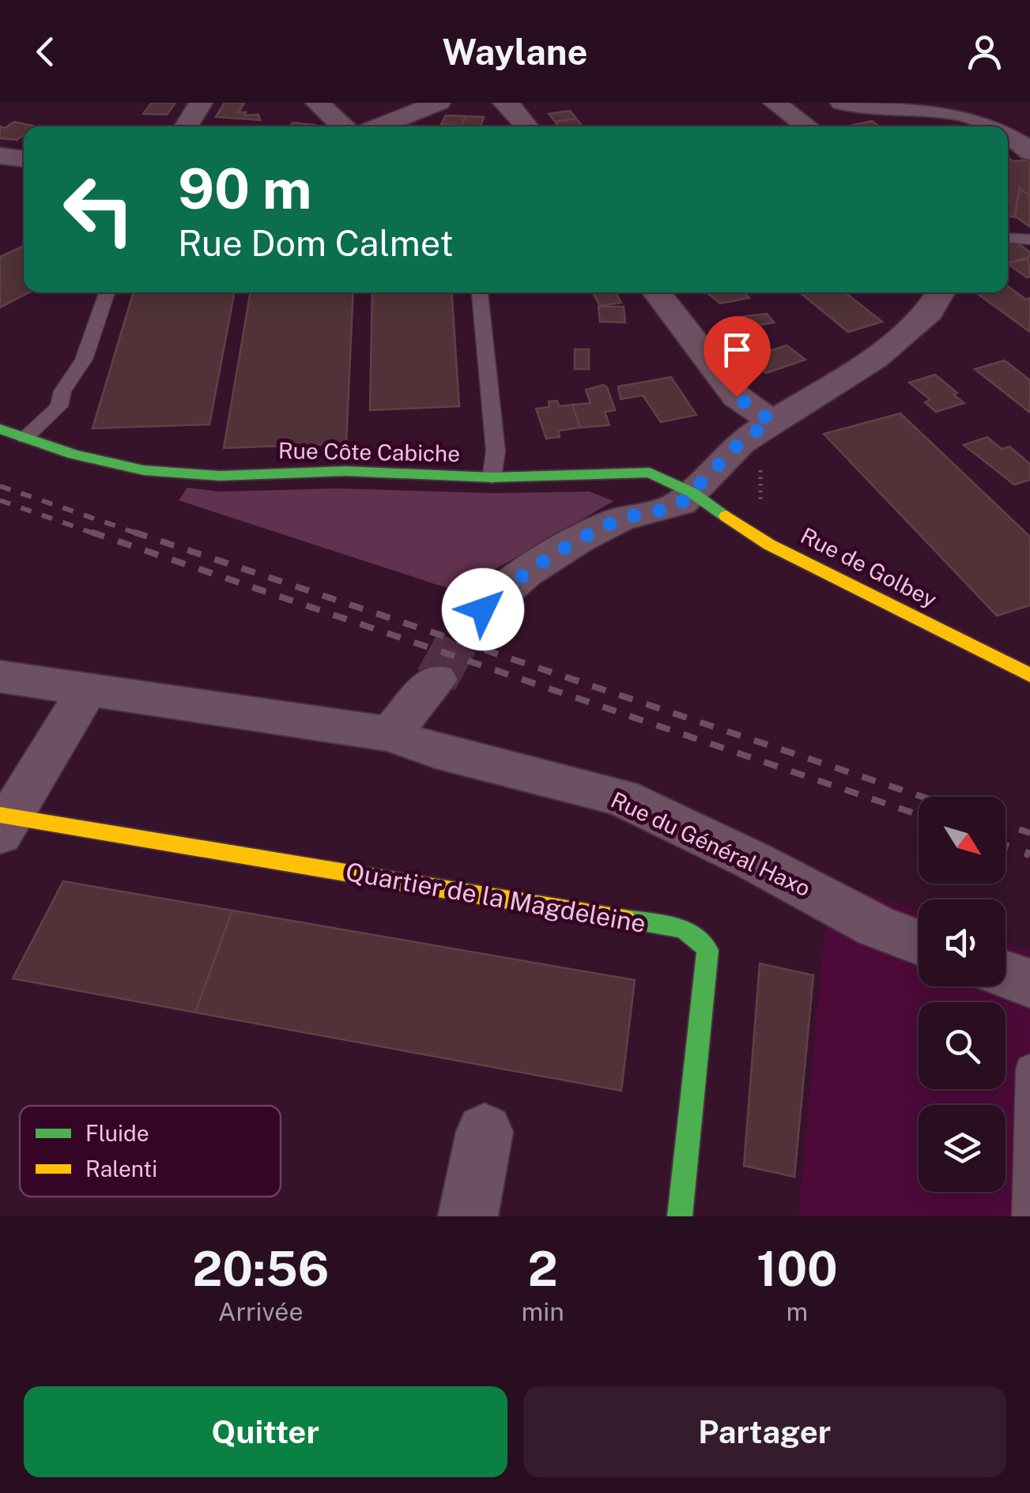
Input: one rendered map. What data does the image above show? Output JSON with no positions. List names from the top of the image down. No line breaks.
{"streets":{"street":["Rue Côte Cabiche","Rue de Golbey","Rue du Général Haxo","Quartier de la Magdeleine"]},"crossings":[["Rue Côte Cabiche","Rue de Golbey"],["Rue du Général Haxo","Quartier de la Magdeleine"]],"legend":["Fluide","Ralenti"],"north":"bottom right","page":{"header":"Waylane","turn":["90 m","Rue Dom Calmet"],"eta":["20:56","Arrivée","2","min","100","m"],"buttons":["Quitter","Partager"]}}
